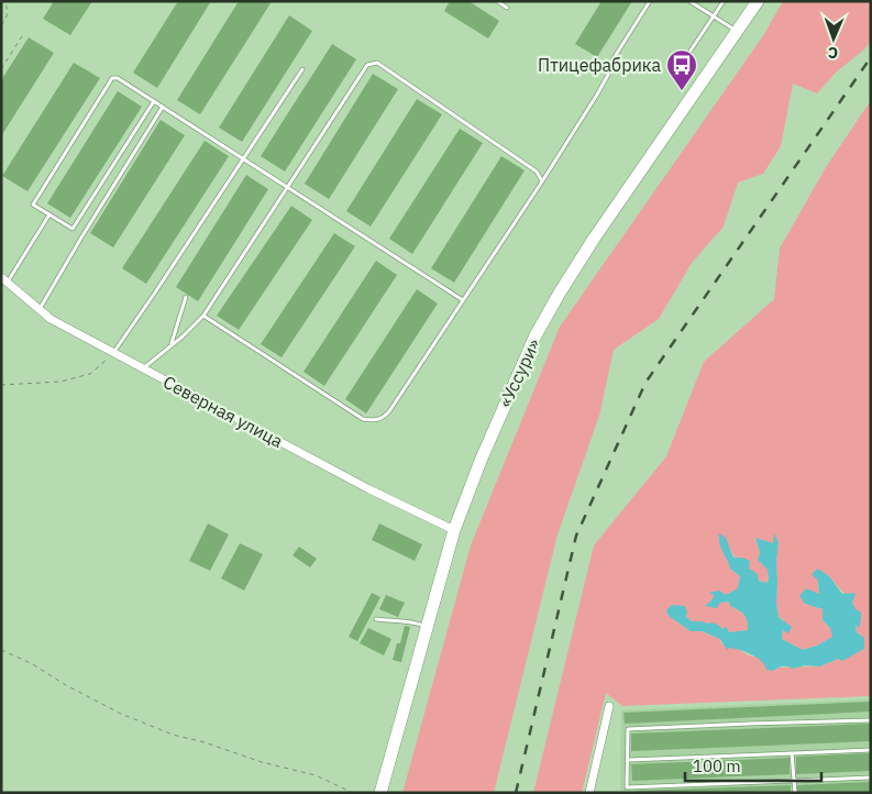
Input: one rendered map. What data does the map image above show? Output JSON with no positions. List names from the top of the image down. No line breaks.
{"streets":{"highway":["«Уссури»"],"street":["Северная улица"]},"crossings":[["«Уссури»","Северная улица"]],"places":{"bus stop":["Птицефабрика"]},"scale_bar":"100 m","north":"bottom"}
